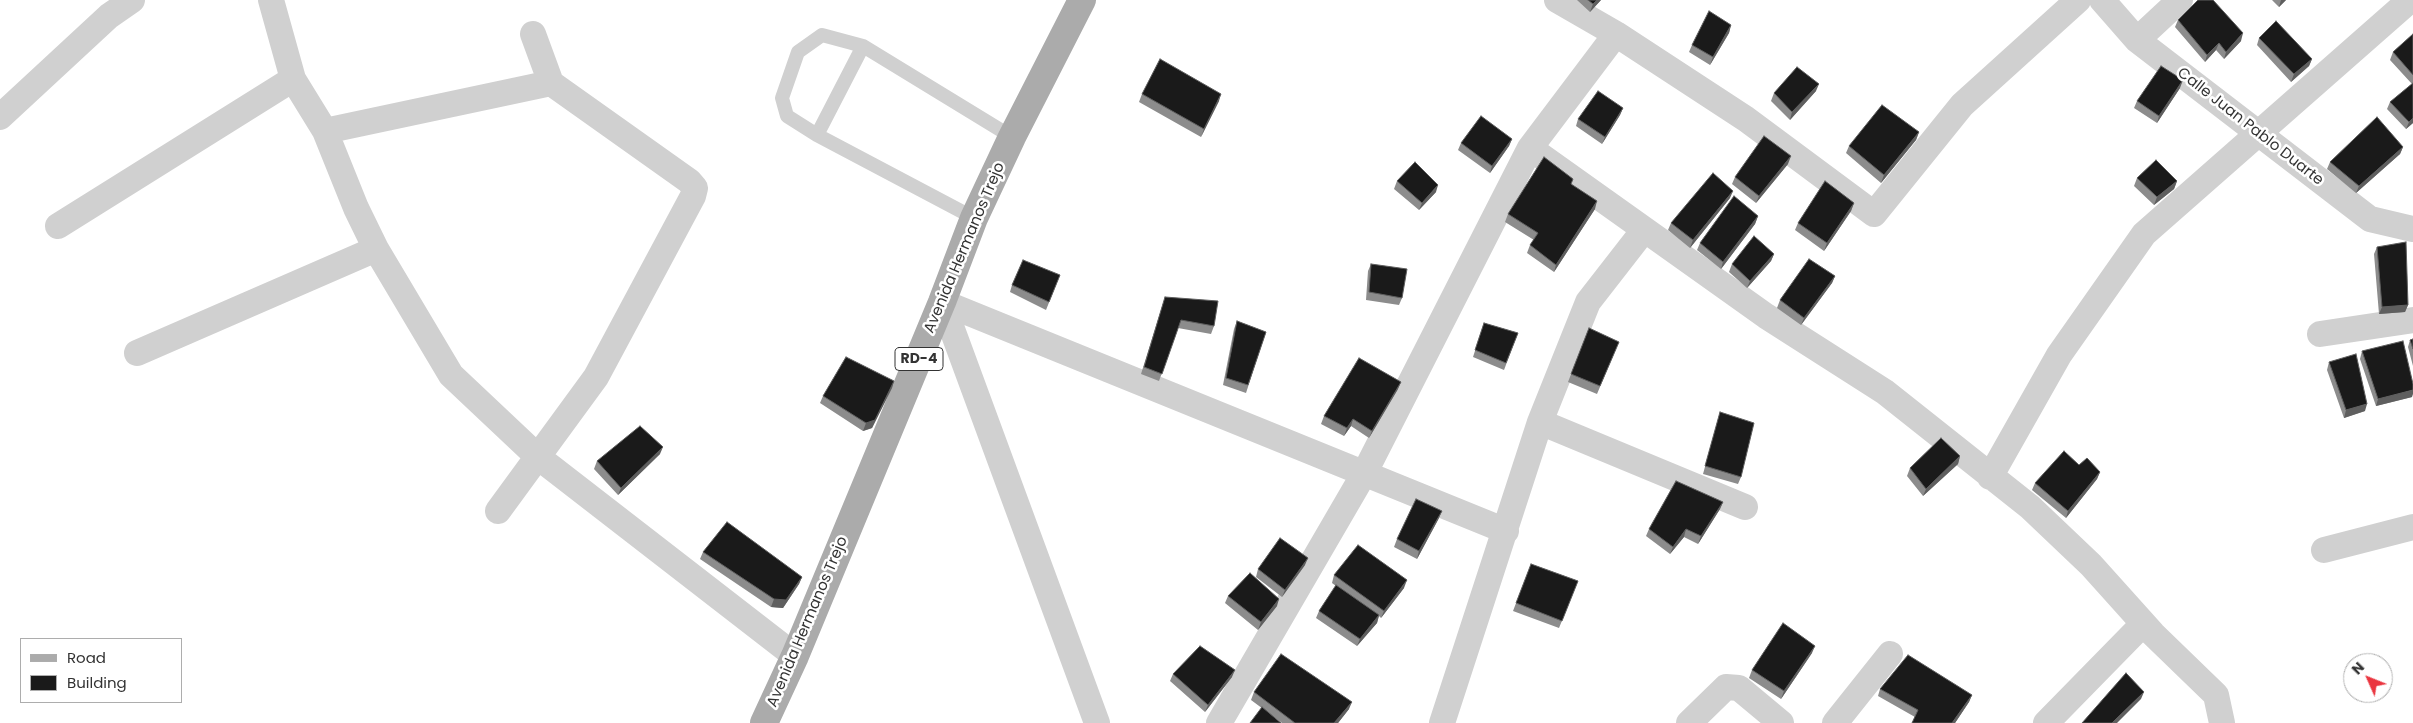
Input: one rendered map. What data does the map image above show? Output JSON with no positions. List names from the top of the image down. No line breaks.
{"streets":{"main road":["Avenida Hermanos Trejo","RD-4"],"street":["Calle Juan Pablo Duarte"]},"legend":["Road","Building"],"north":"top left"}
